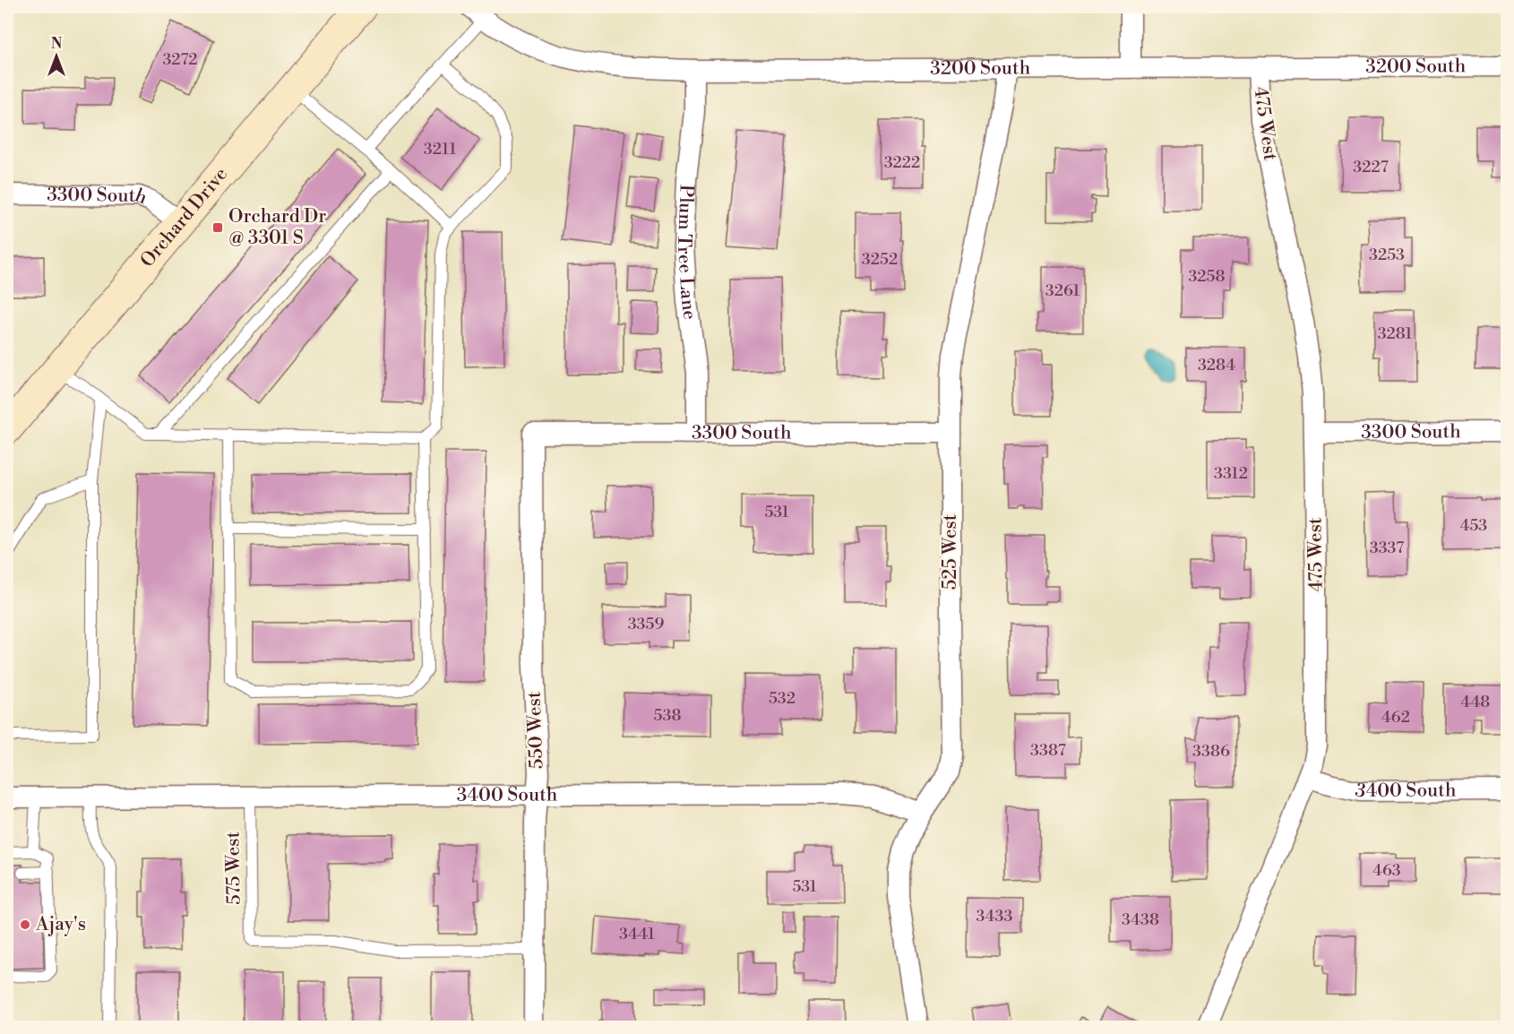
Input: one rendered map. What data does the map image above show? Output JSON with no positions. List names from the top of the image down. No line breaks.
{"streets":{"main road":["Orchard Drive"],"street":["3200 South","475 West","3300 South","Plum Tree Lane","525 West","550 West","3400 South"],"lane":["575 West"]},"crossings":[["3200 South","475 West"],["3200 South","Plum Tree Lane"],["3200 South","525 West"],["475 West","3300 South"],["475 West","3400 South"],["3300 South","Orchard Drive"],["3300 South","Plum Tree Lane"],["3300 South","525 West"],["3300 South","550 West"],["525 West","3400 South"],["550 West","3400 South"],["550 West","575 West"],["3400 South","575 West"]],"places":{"transit":["Orchard Dr @ 3301 S"],"other":["Ajay's"]},"house_numbers":["3272","3211","3222","3227","3253","3252","3258","3261","3281","3284","3312","531","453","3337","3359","532","448","538","462","3387","3386","463","531","3433","3438","3441"],"north":"top"}
